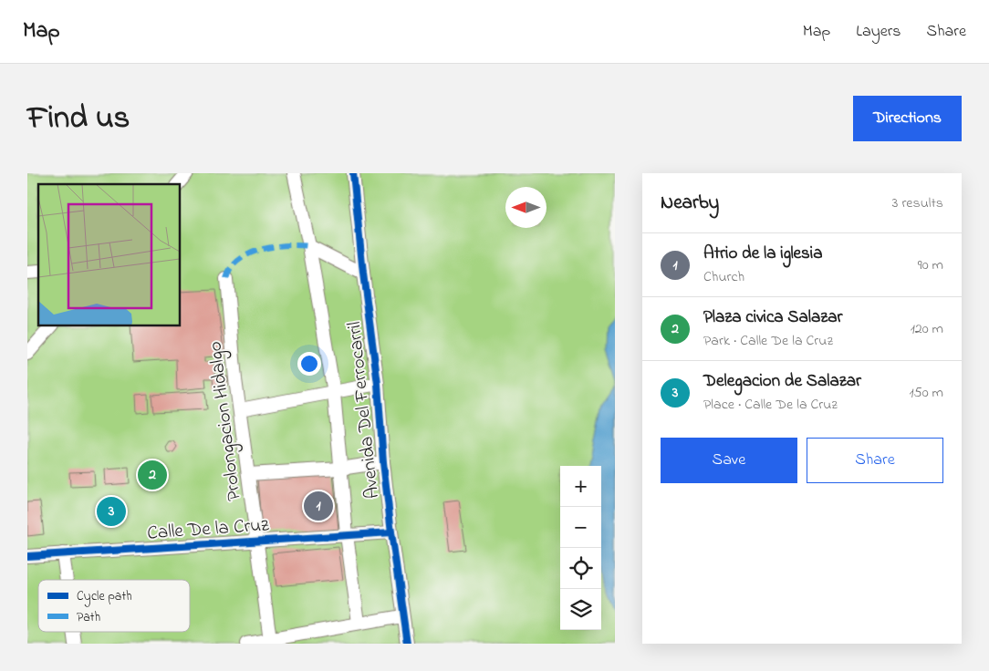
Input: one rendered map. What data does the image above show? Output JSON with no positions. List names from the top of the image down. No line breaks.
{"streets":{"street":["Avenida Del Ferrocarril","Prolongacion Hidalgo","Calle De la Cruz"]},"crossings":[["Avenida Del Ferrocarril","Calle De la Cruz"],["Prolongacion Hidalgo","Calle De la Cruz"]],"legend":["Cycle path","Path"],"north":"left","page":{"header":"Map","nav":["Map","Layers","Share"],"title":"Find us","buttons":["Directions",["Save","Share"]],"heading":["Nearby","3 results"],"list":[{"mark":"1","name":"Atrio de la iglesia","note":"Church","value":"90 m"},{"mark":"2","name":"Plaza civica Salazar","note":"Park · Calle De la Cruz","value":"120 m"},{"mark":"3","name":"Delegacion de Salazar","note":"Place · Calle De la Cruz","value":"150 m"}],"pins":["2","1","3"],"map_buttons":["+","−"]}}
